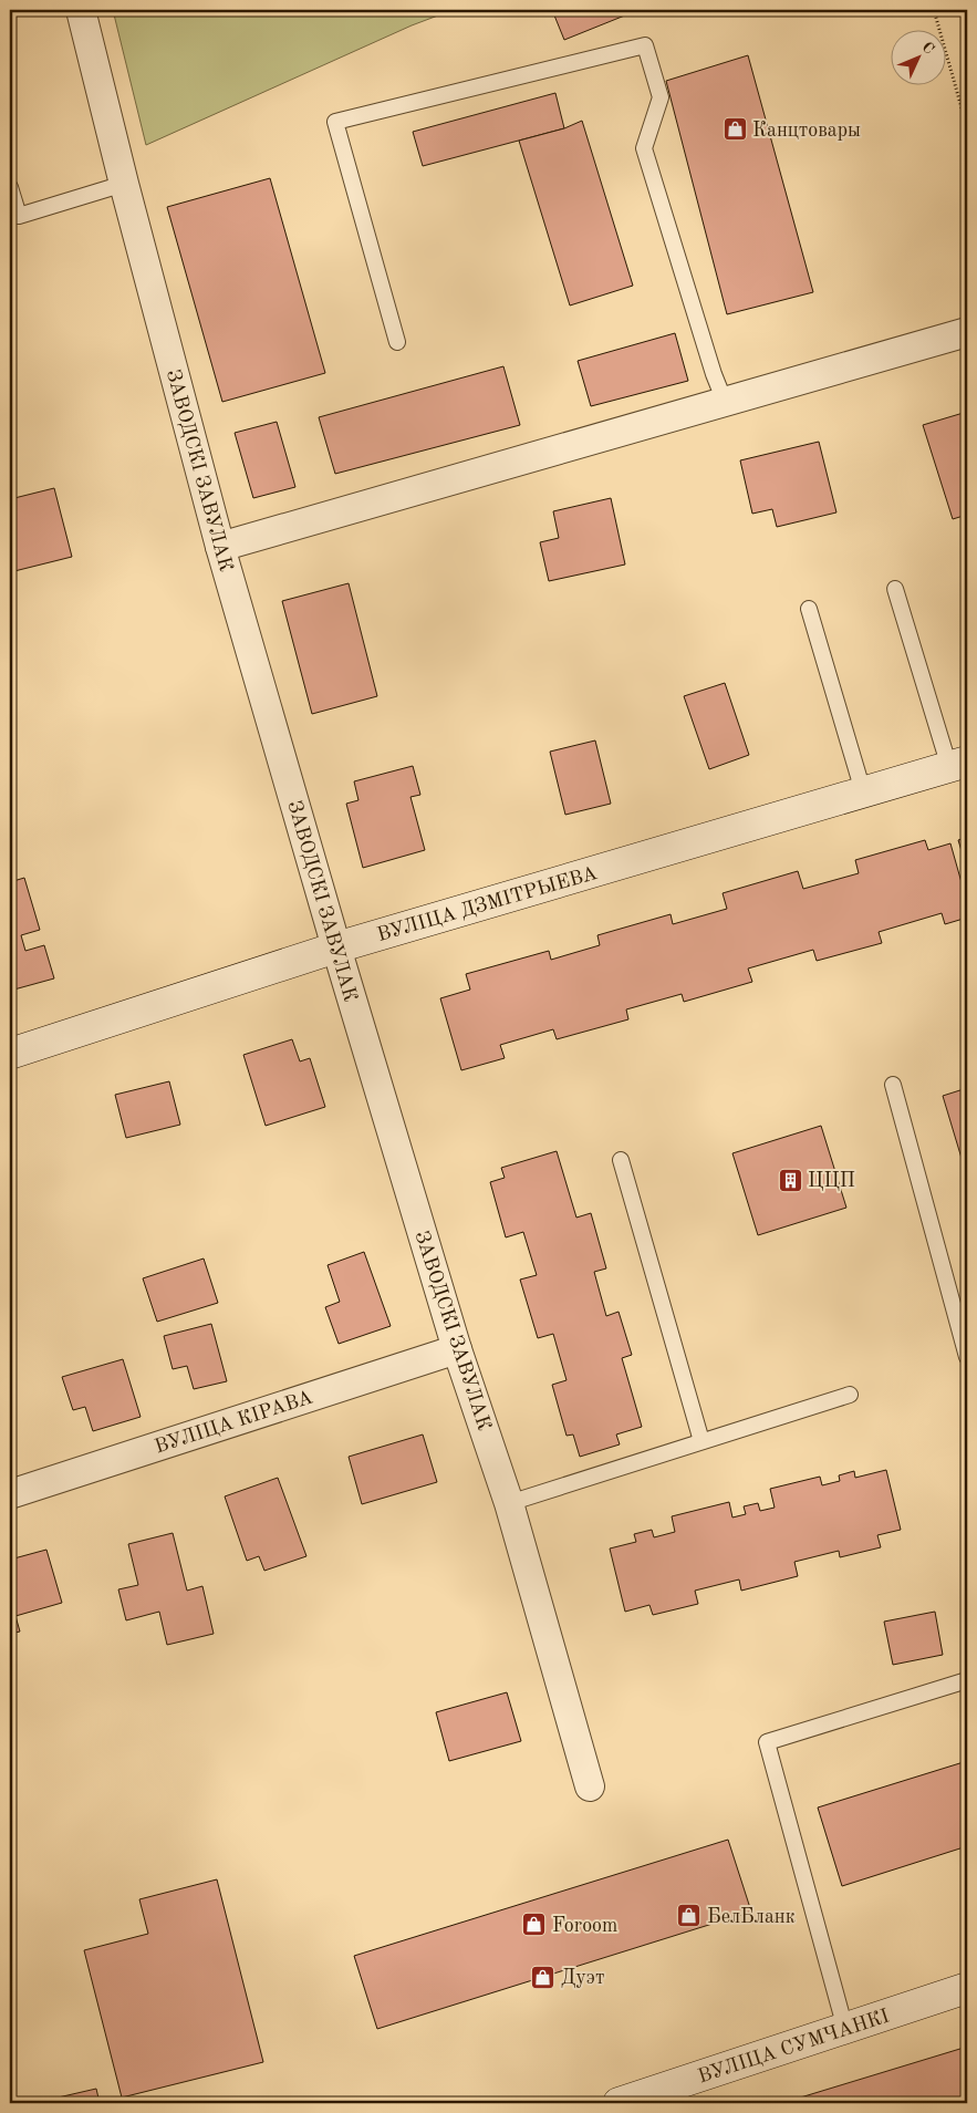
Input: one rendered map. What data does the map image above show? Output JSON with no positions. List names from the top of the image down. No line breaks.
{"streets":{"street":["ЗАВОДСКІ ЗАВУЛАК","ВУЛІЦА ДЗМІТРЫЕВА","ВУЛІЦА КІРАВА","ВУЛІЦА СУМЧАНКІ"]},"crossings":[["ЗАВОДСКІ ЗАВУЛАК","ВУЛІЦА ДЗМІТРЫЕВА"],["ЗАВОДСКІ ЗАВУЛАК","ВУЛІЦА КІРАВА"]],"places":{"shop":["Канцтовары","БелБланк","Foroom","Дуэт"],"building":["ЦЦП"]},"north":"top right"}
